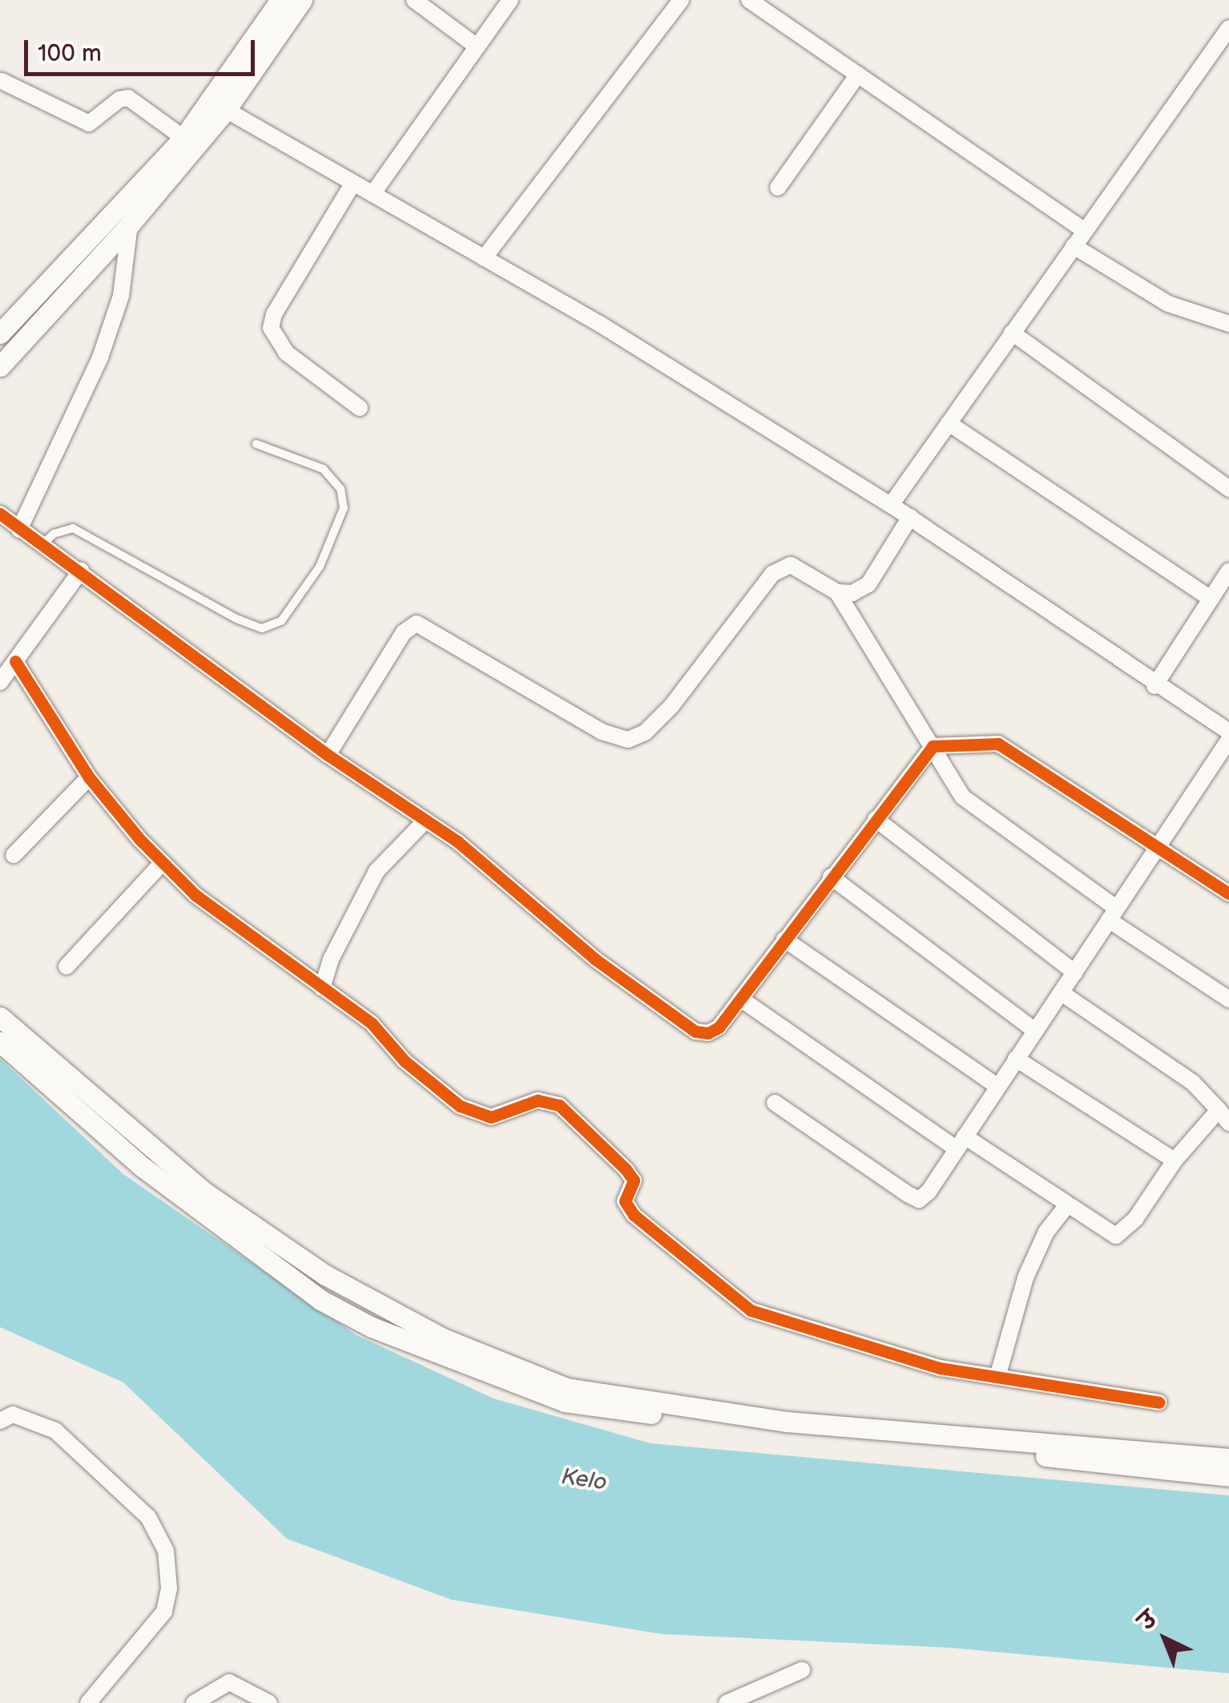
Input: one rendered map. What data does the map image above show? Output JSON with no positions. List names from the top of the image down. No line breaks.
{"water":["Kelo"],"scale_bar":"100 m","north":"top left"}
